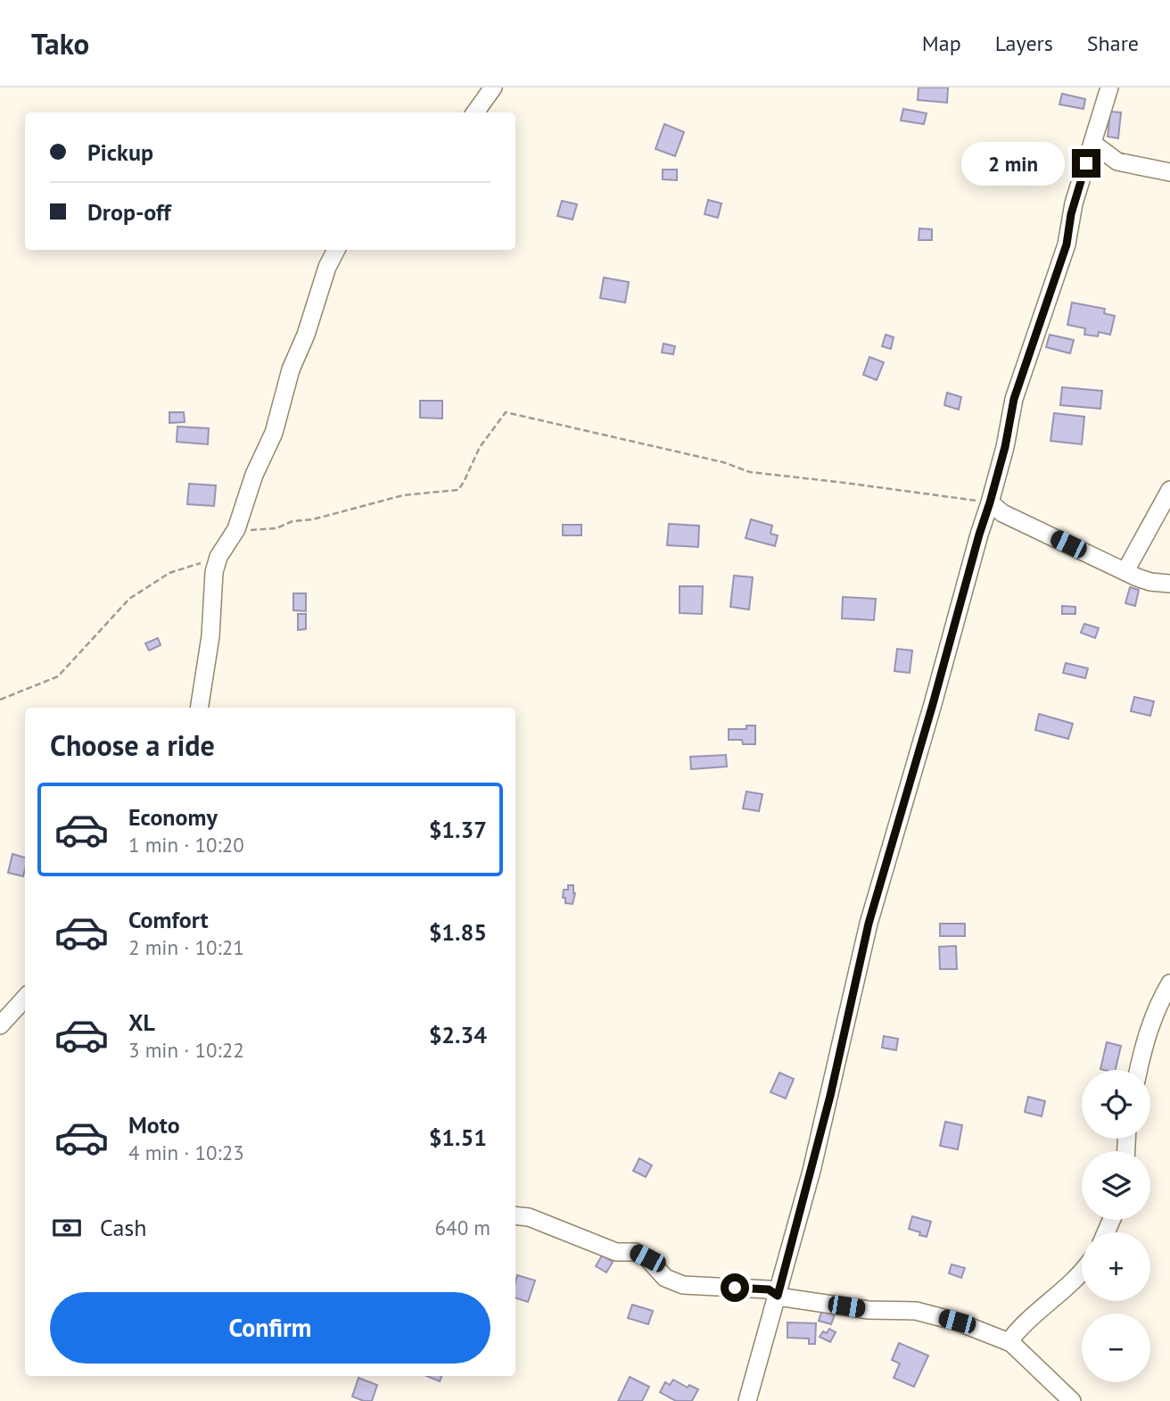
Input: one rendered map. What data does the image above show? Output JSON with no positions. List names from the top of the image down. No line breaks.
{"page":{"header":"Tako","nav":["Map","Layers","Share"],"banner":["Pickup","Drop-off"],"bubble":"2 min","heading":"Choose a ride","list":[{"name":"Economy","note":"1 min · 10:20","value":"$1.37"},{"name":"Comfort","note":"2 min · 10:21","value":"$1.85"},{"name":"XL","note":"3 min · 10:22","value":"$2.34"},{"name":"Moto","note":"4 min · 10:23","value":"$1.51"}],"map_buttons":["+","−"],"pay":["Cash","640 m"],"buttons":"Confirm"}}
